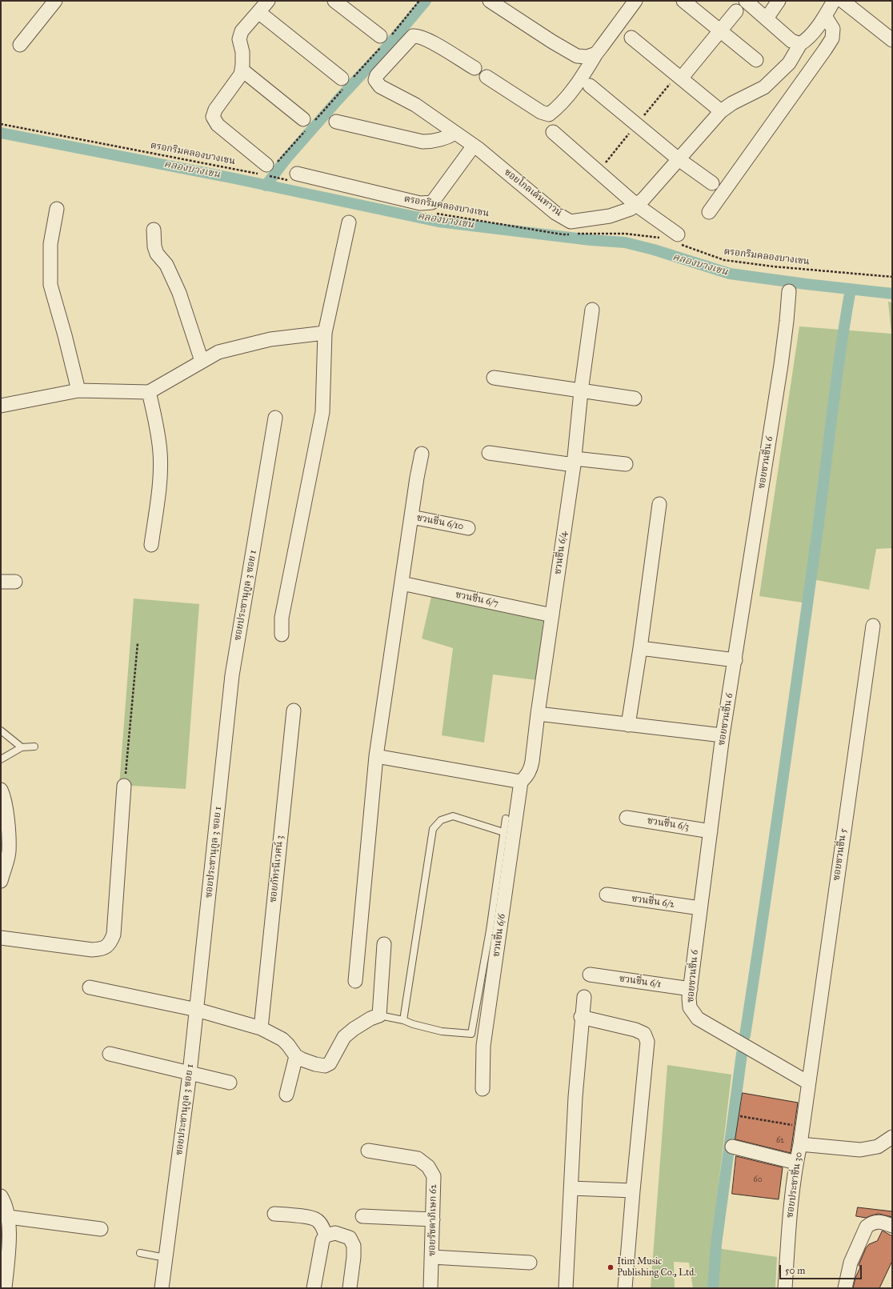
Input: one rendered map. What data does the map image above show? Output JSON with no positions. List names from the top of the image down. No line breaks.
{"streets":{"street":["ซอยโกลเด้นทาวน์","ซอยชวนชื่น 6","ชวนชื่น 6/10","ชวนชื่น 6/4","ซอยประชานุกูล 3 ซอย 1","ชวนชื่น 6/7","ชวนชื่น 6/3","ซอยชวนชื่น 5","ซอยภัทรนิเวศน์ 3","ชวนชื่น 6/2","ชวนชื่น 6/6","ชวนชื่น 6/1","ซอยประชาชื่น 30","ซอยรัชดาภิเษก 62"],"path":["ตรอกริมคลองบางเขน"]},"crossings":[["ซอยชวนชื่น 6","ชวนชื่น 6/3"],["ซอยชวนชื่น 6","ซอยชวนชื่น 5"],["ซอยชวนชื่น 6","ชวนชื่น 6/2"],["ซอยชวนชื่น 6","ชวนชื่น 6/1"],["ซอยชวนชื่น 6","ซอยประชาชื่น 30"],["ชวนชื่น 6/4","ชวนชื่น 6/7"],["ชวนชื่น 6/4","ชวนชื่น 6/6"],["ซอยชวนชื่น 5","ซอยประชาชื่น 30"]],"water":["คลองบางเขน"],"places":["Itim Music Publishing Co., Ltd."],"house_numbers":["62","60"],"scale_bar":"50 m"}
